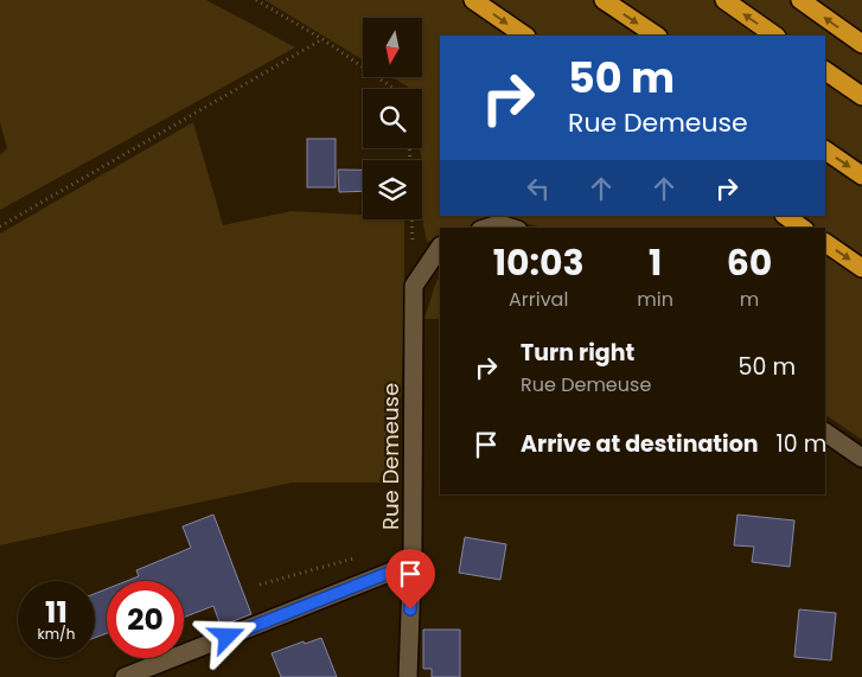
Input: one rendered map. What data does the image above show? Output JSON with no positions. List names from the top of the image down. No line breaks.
{"streets":{"street":["Rue Demeuse"]},"north":"bottom","page":{"turn":["50 m","Rue Demeuse"],"eta":["10:03","Arrival","1","min","60","m"],"list":[{"name":"Turn right","note":"Rue Demeuse","value":"50 m"},{"name":"Arrive at destination","value":"10 m"}],"speed":"11 km/h","limit":"20"}}
